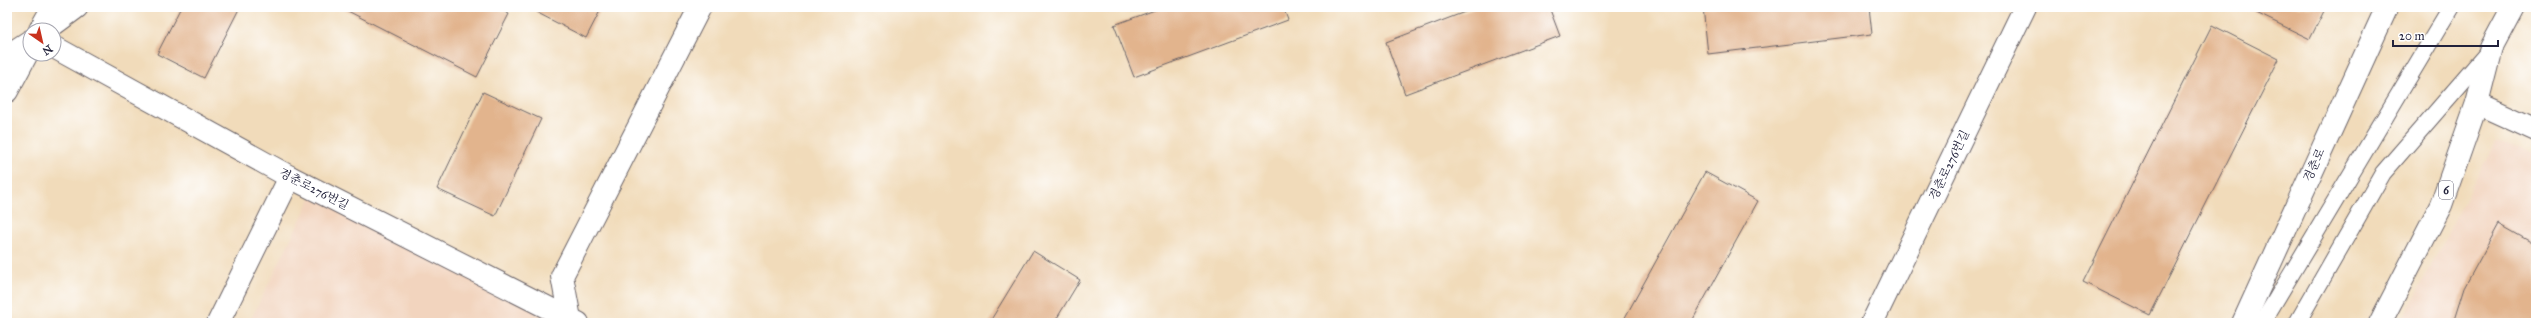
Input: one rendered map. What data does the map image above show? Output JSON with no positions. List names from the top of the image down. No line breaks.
{"streets":{"street":["경춘로276번길","경춘로","6"]},"scale_bar":"20 m","north":"bottom right"}
